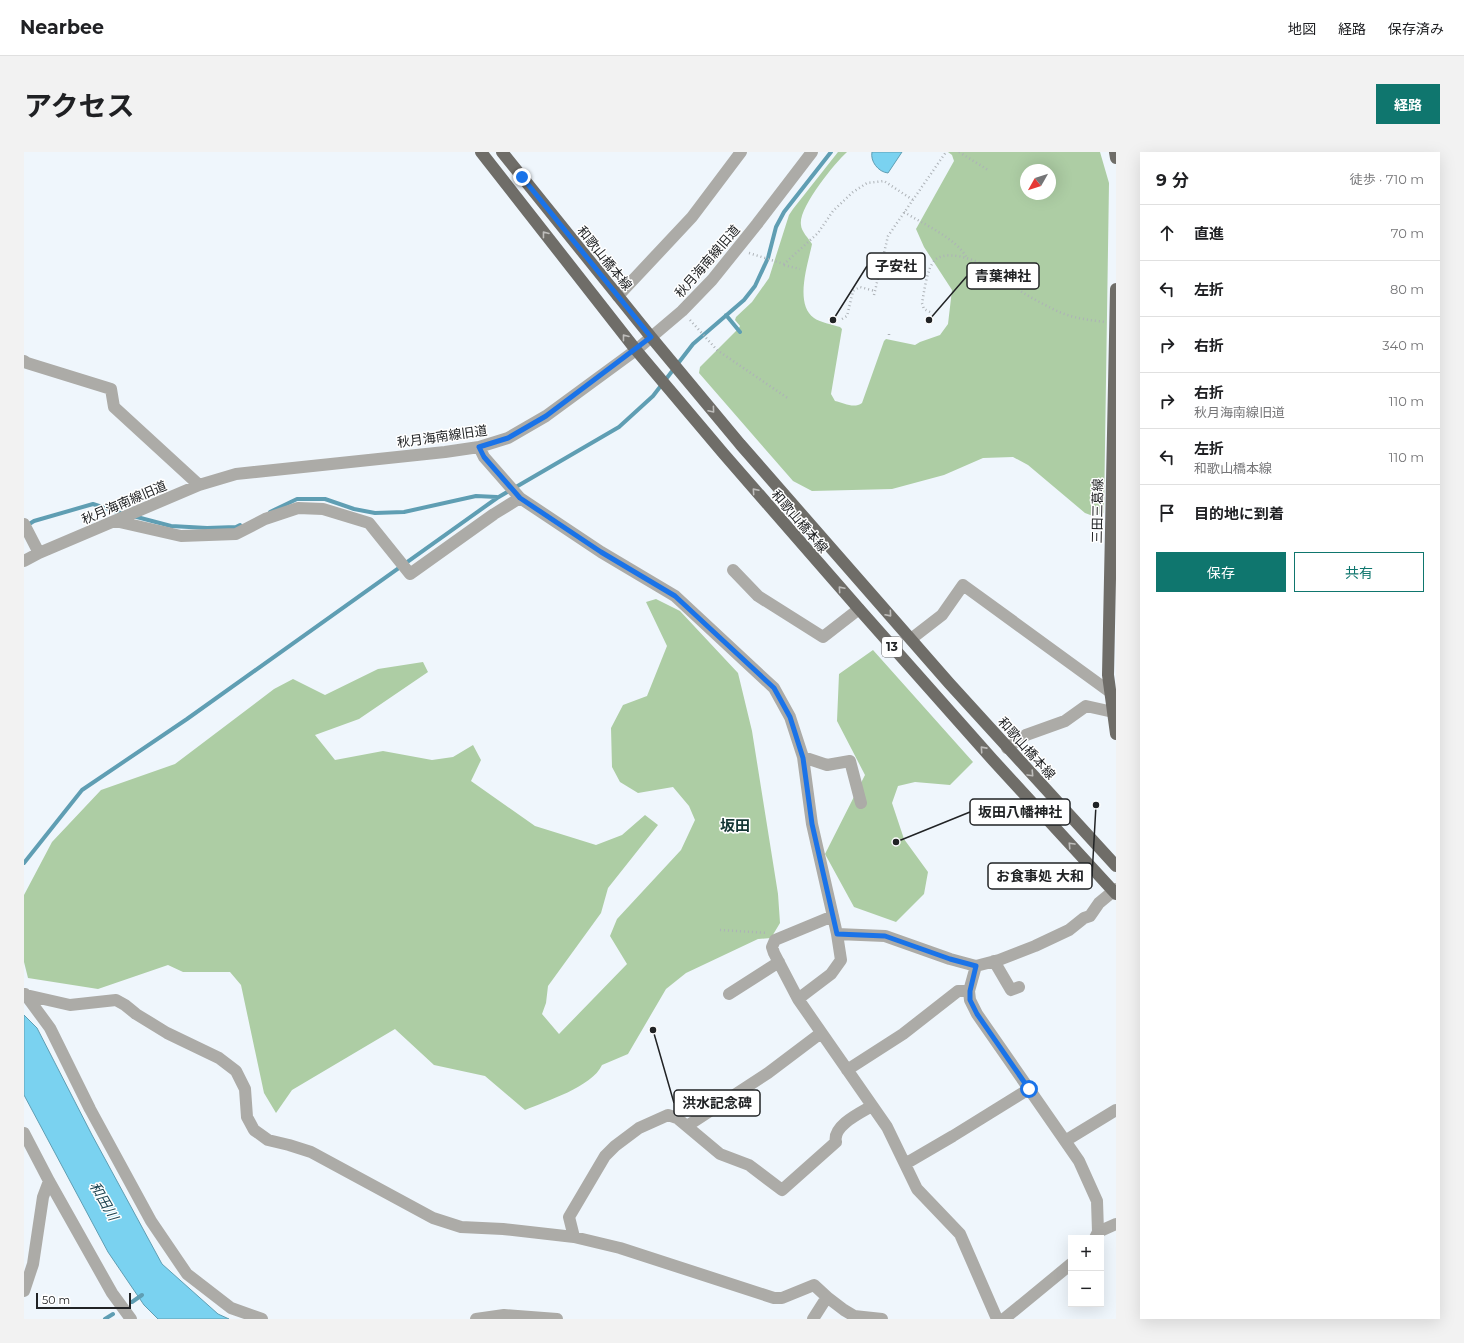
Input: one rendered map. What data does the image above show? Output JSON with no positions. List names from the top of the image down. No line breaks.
{"streets":{"main road":["和歌山橋本線","三田三葛線","13"],"street":["秋月海南線旧道"]},"crossings":[["和歌山橋本線","秋月海南線旧道"]],"districts":["坂田"],"water":["和田川"],"places":["子安社","青葉神社","お食事処 大和","坂田八幡神社","洪水記念碑"],"scale_bar":"50 m","north":"bottom left","page":{"header":"Nearbee","nav":["地図","経路","保存済み"],"title":"アクセス","buttons":["経路",["保存","共有"]],"heading":["9 分","徒歩 · 710 m"],"list":[["直進","70 m"],["左折","80 m"],["右折","340 m"],["右折","秋月海南線旧道","110 m"],["左折","和歌山橋本線","110 m"],"目的地に到着"],"map_buttons":["+","−"],"scale":"50 m"}}
